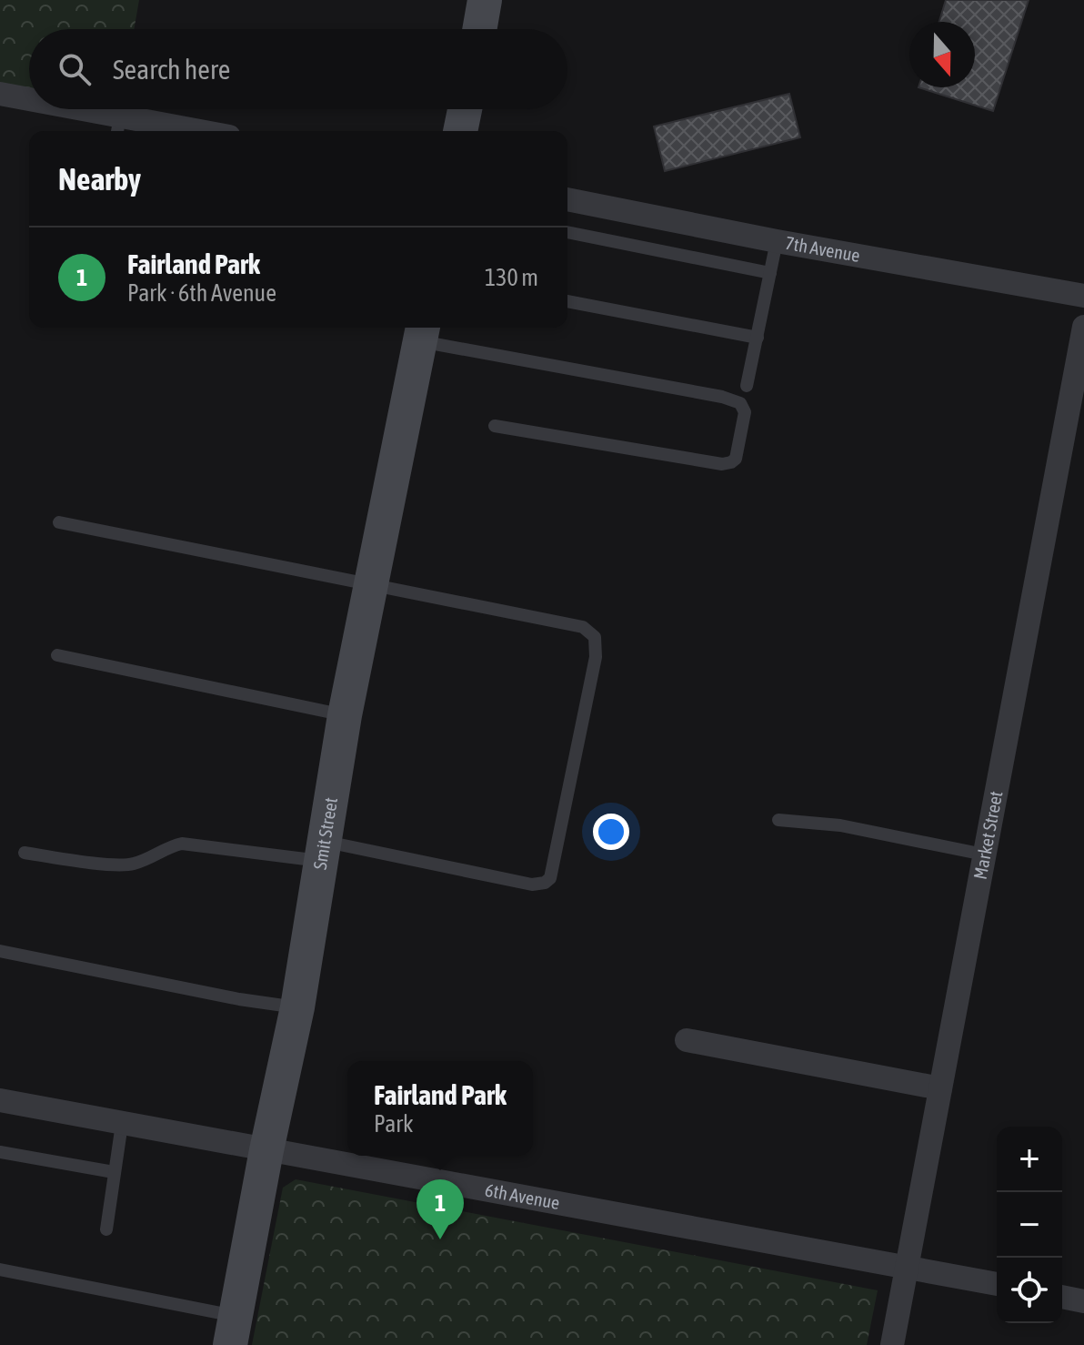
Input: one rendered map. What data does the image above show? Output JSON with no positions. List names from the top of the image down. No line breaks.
{"streets":{"street":["7th Avenue","Smit Street","Market Street","6th Avenue"]},"crossings":[["Smit Street","6th Avenue"],["Market Street","6th Avenue"]],"north":"bottom","page":{"search":"Search here","heading":"Nearby","list":[{"mark":"1","name":"Fairland Park","note":"Park · 6th Avenue","value":"130 m"}],"popup":["Fairland Park","Park"],"map_buttons":["+","−"],"pins":"1"}}
